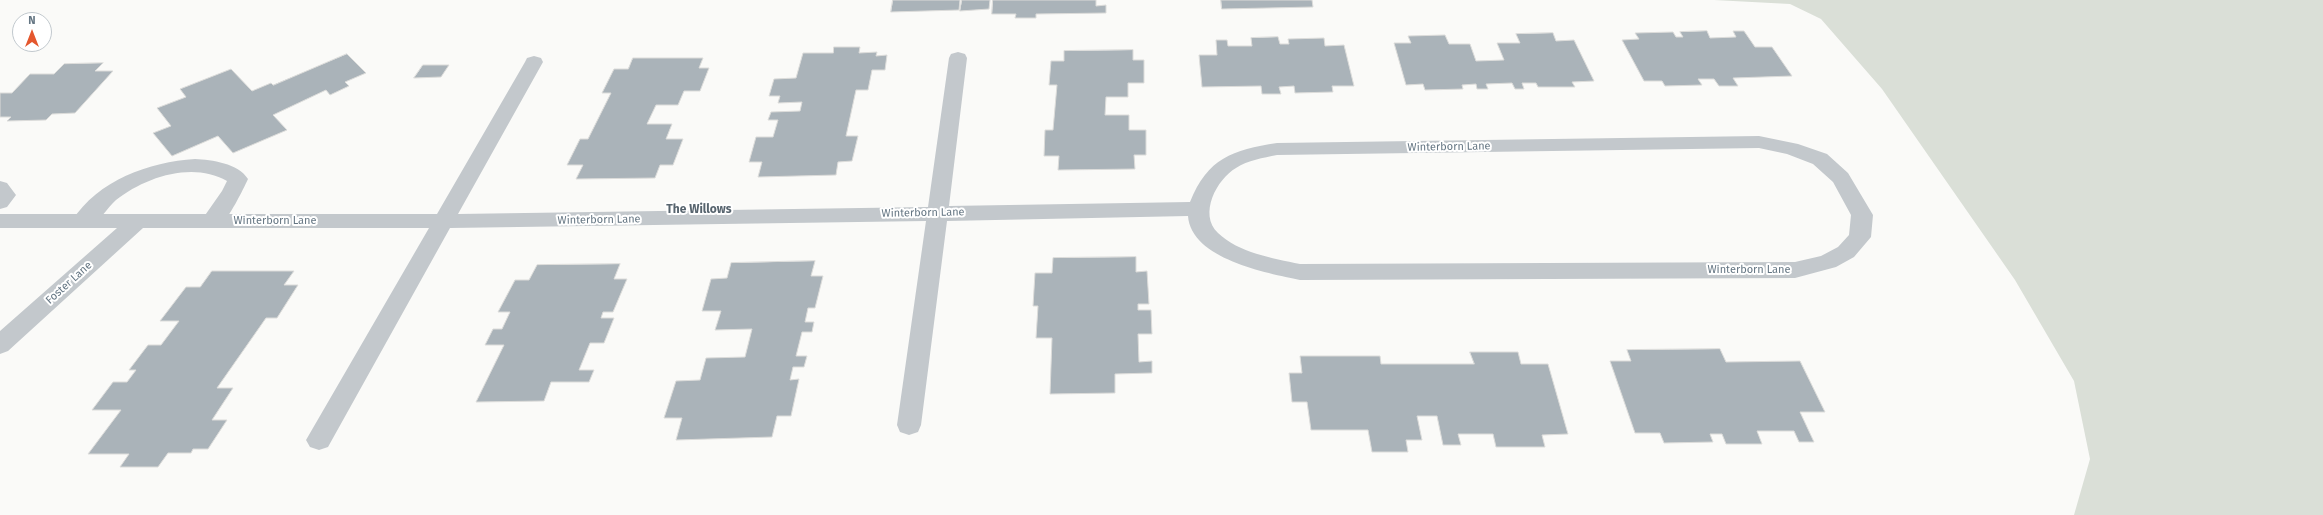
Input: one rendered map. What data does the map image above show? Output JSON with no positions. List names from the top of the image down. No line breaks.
{"streets":{"street":["Winterborn Lane","Foster Lane"]},"crossings":[["Winterborn Lane","Foster Lane"]],"districts":["The Willows"],"north":"top"}
